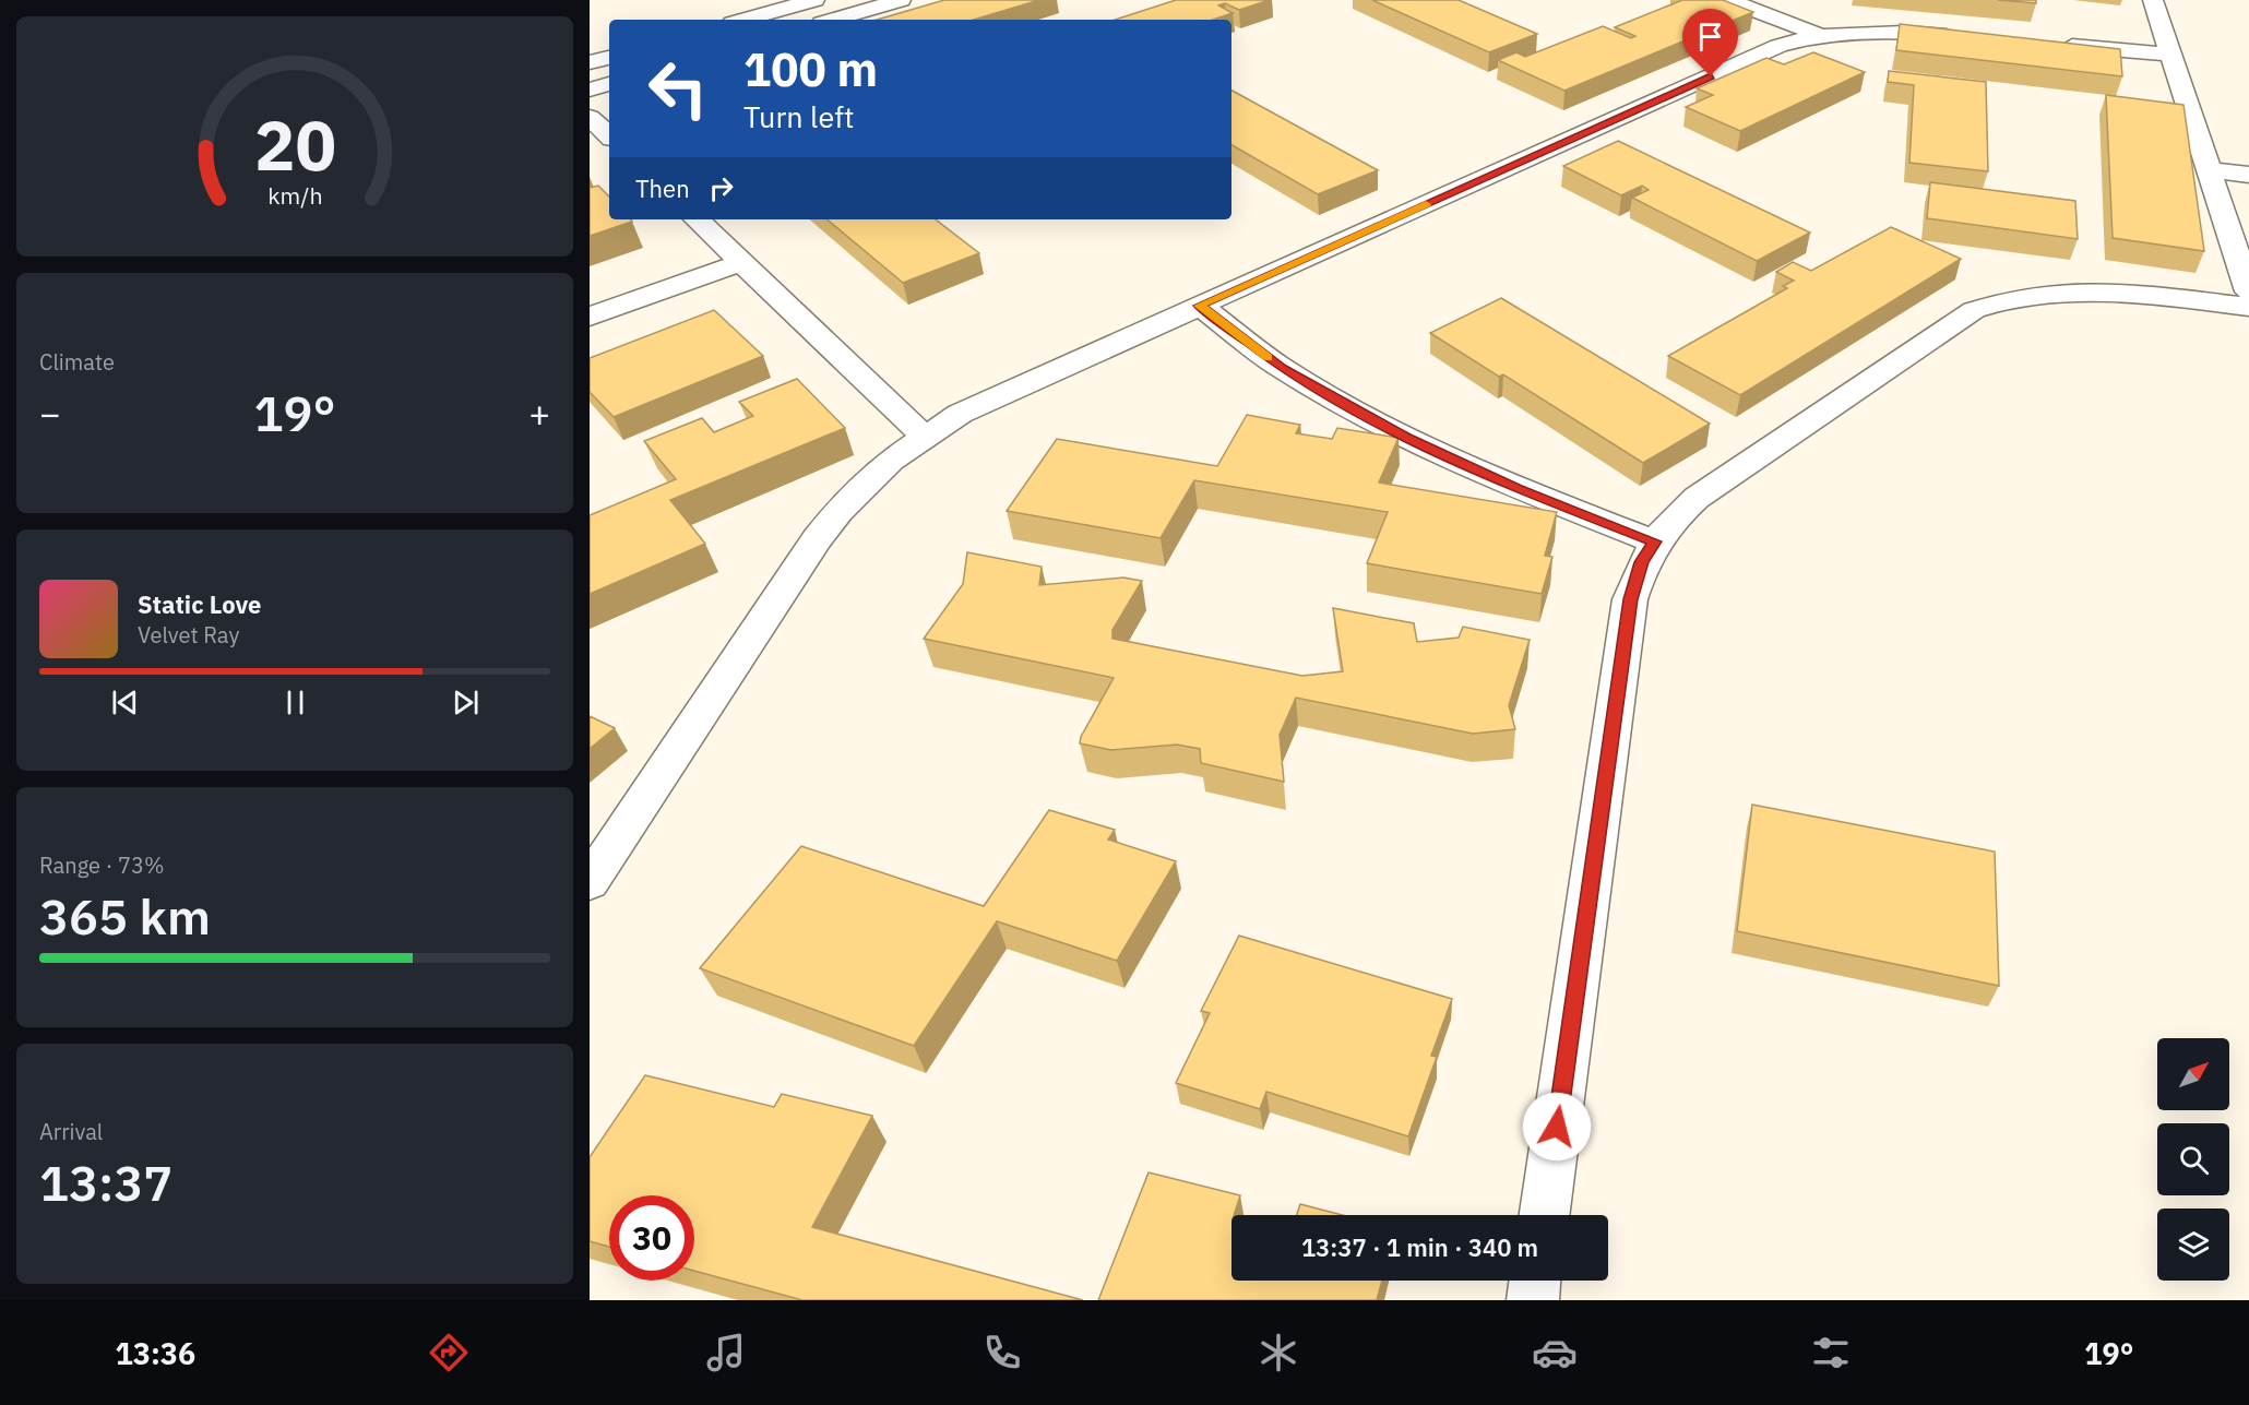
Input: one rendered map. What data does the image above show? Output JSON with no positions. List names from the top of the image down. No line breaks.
{"north":"top right","page":{"turn":["100 m","Turn left"],"then":"Then","tile":["Climate",["Range · 73%","365 km"],["Arrival","13:37"]],"heat":["−","19°","+"],"song":["Static Love","Velvet Ray"],"limit":"30","trip":"13:37 · 1 min · 340 m","tabs":["13:36","19°"],"gauge":["20","km/h"]}}
